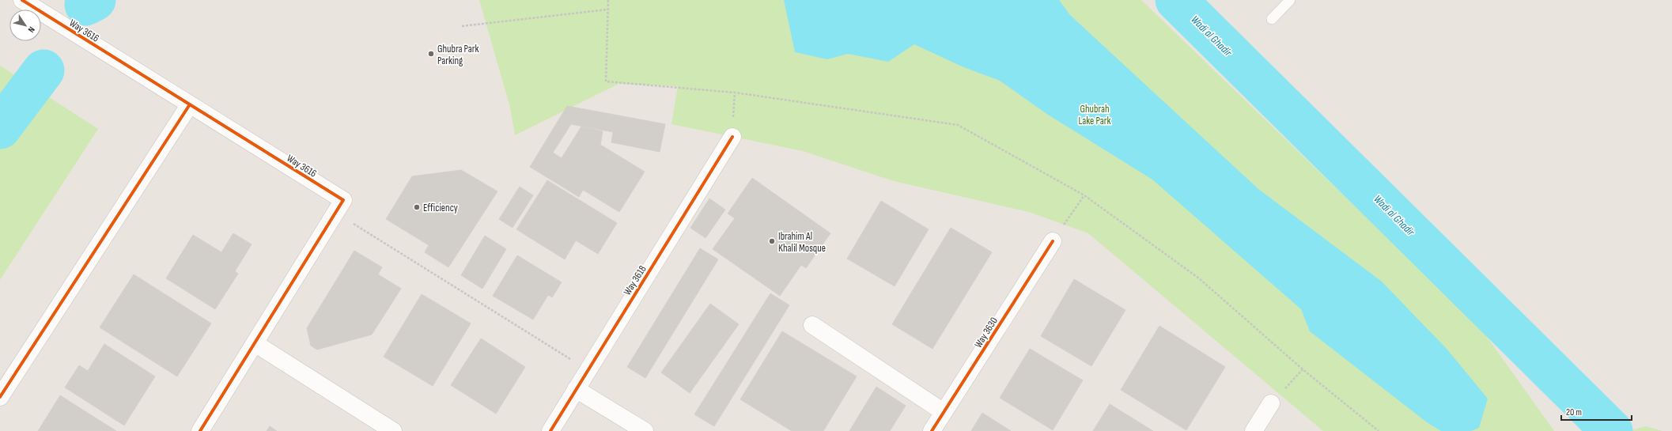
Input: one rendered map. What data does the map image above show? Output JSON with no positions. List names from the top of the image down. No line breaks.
{"streets":{"street":["Way 3616","Way 3618","Way 3630"]},"water":["Wadi al Ghadir"],"parks":["Ghubrah Lake Park"],"places":["Ghubra Park Parking","Efficiency","Ibrahim Al Khalil Mosque"],"scale_bar":"20 m","north":"bottom right"}
